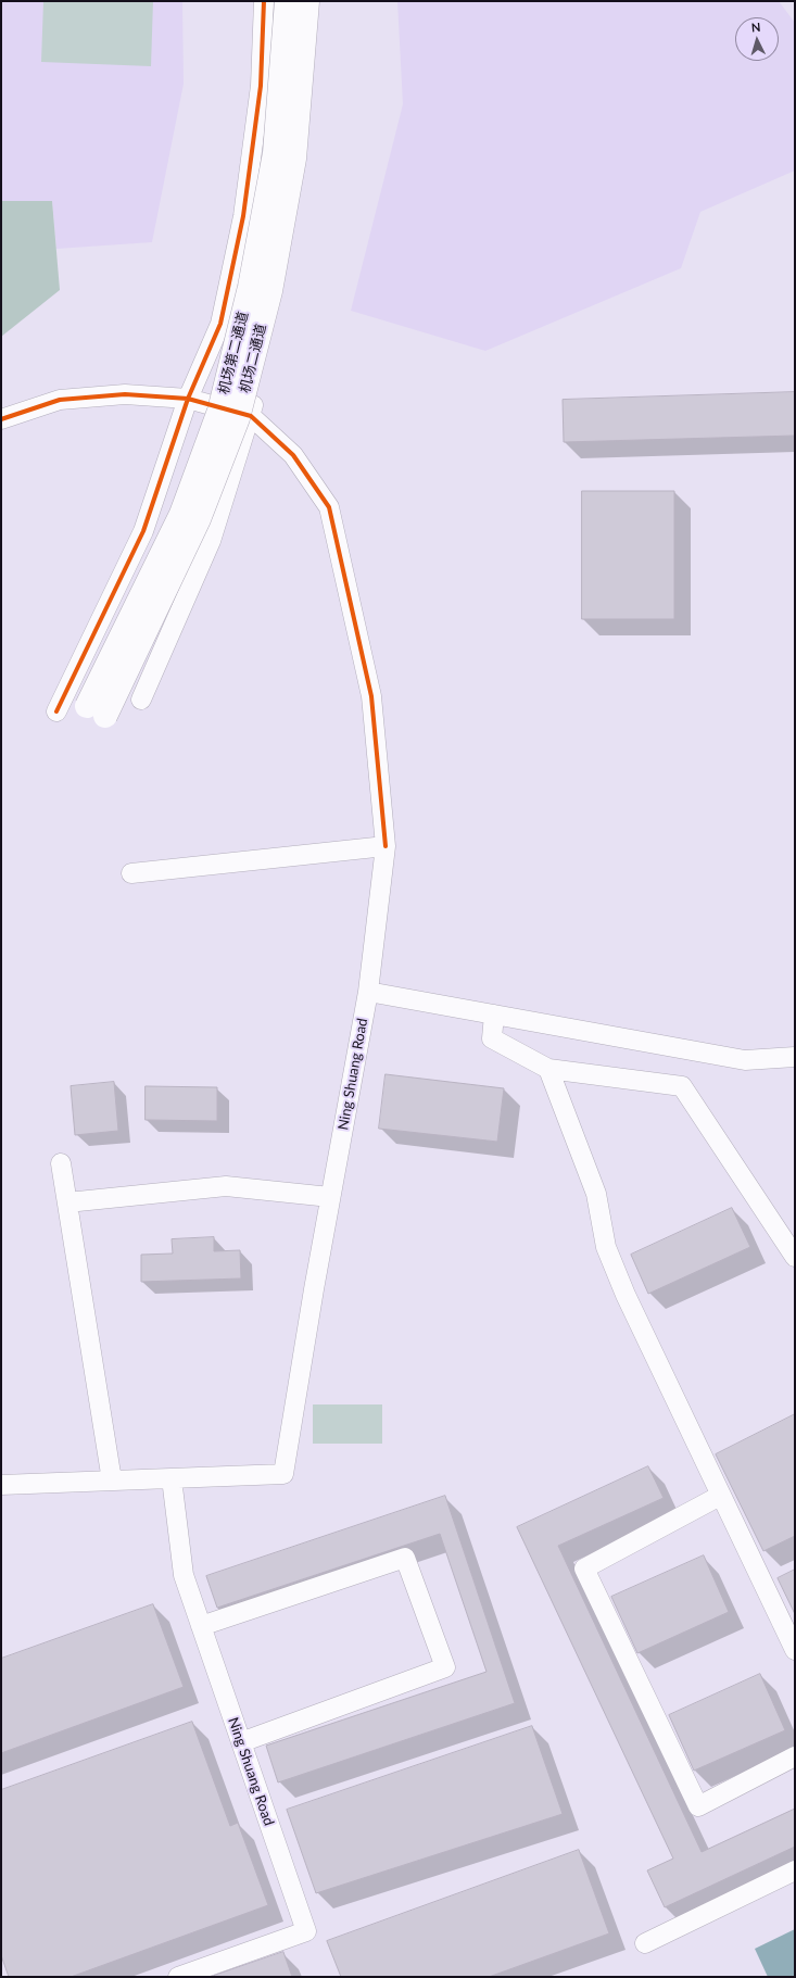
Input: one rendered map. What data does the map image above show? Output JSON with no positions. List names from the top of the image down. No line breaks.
{"streets":{"highway":["机场第二通道","机场二通道"],"street":["Ning Shuang Road"]},"crossings":[["机场第二通道","机场二通道"]],"north":"top"}
